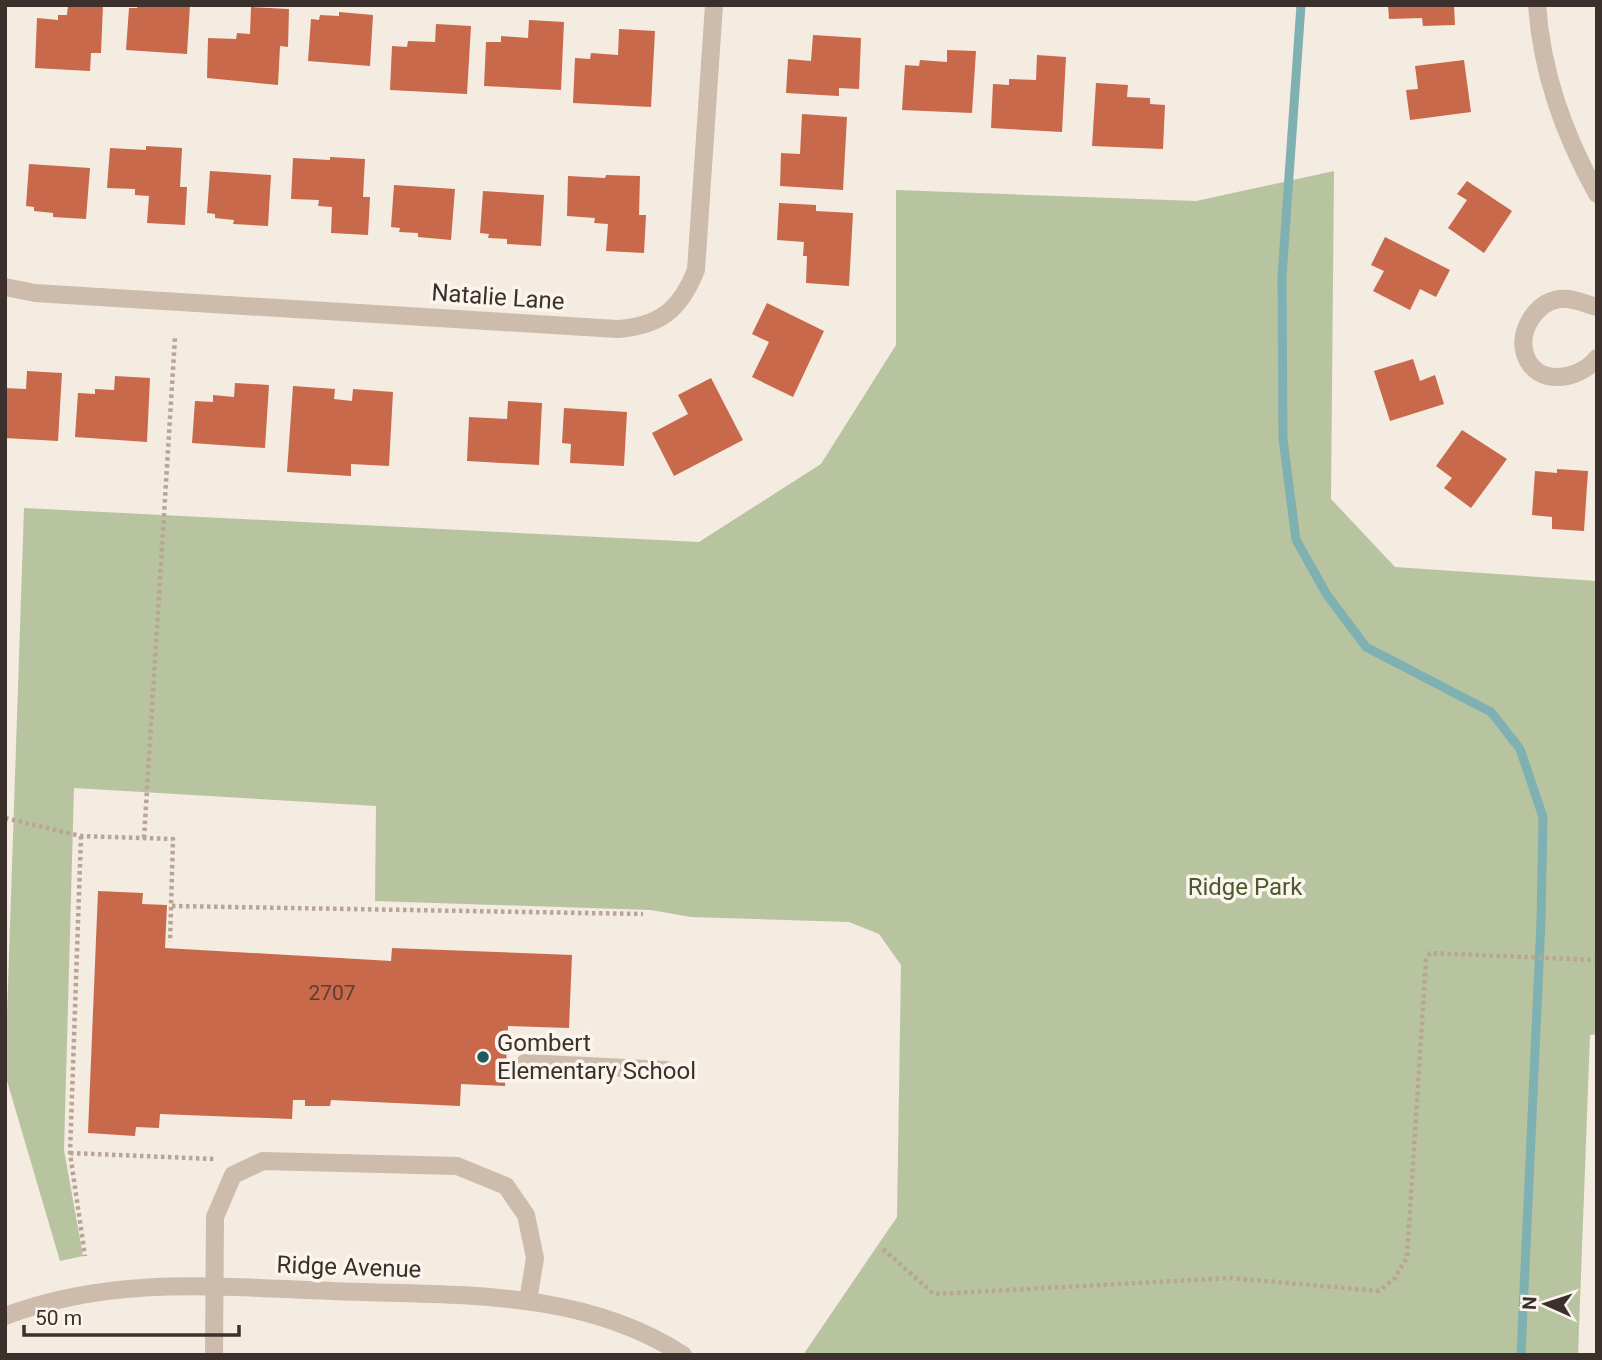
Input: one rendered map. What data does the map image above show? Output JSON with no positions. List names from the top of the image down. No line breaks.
{"streets":{"street":["Natalie Lane","Ridge Avenue"]},"parks":["Ridge Park"],"places":["Gombert Elementary School"],"house_numbers":["2707"],"scale_bar":"50 m","north":"left"}
